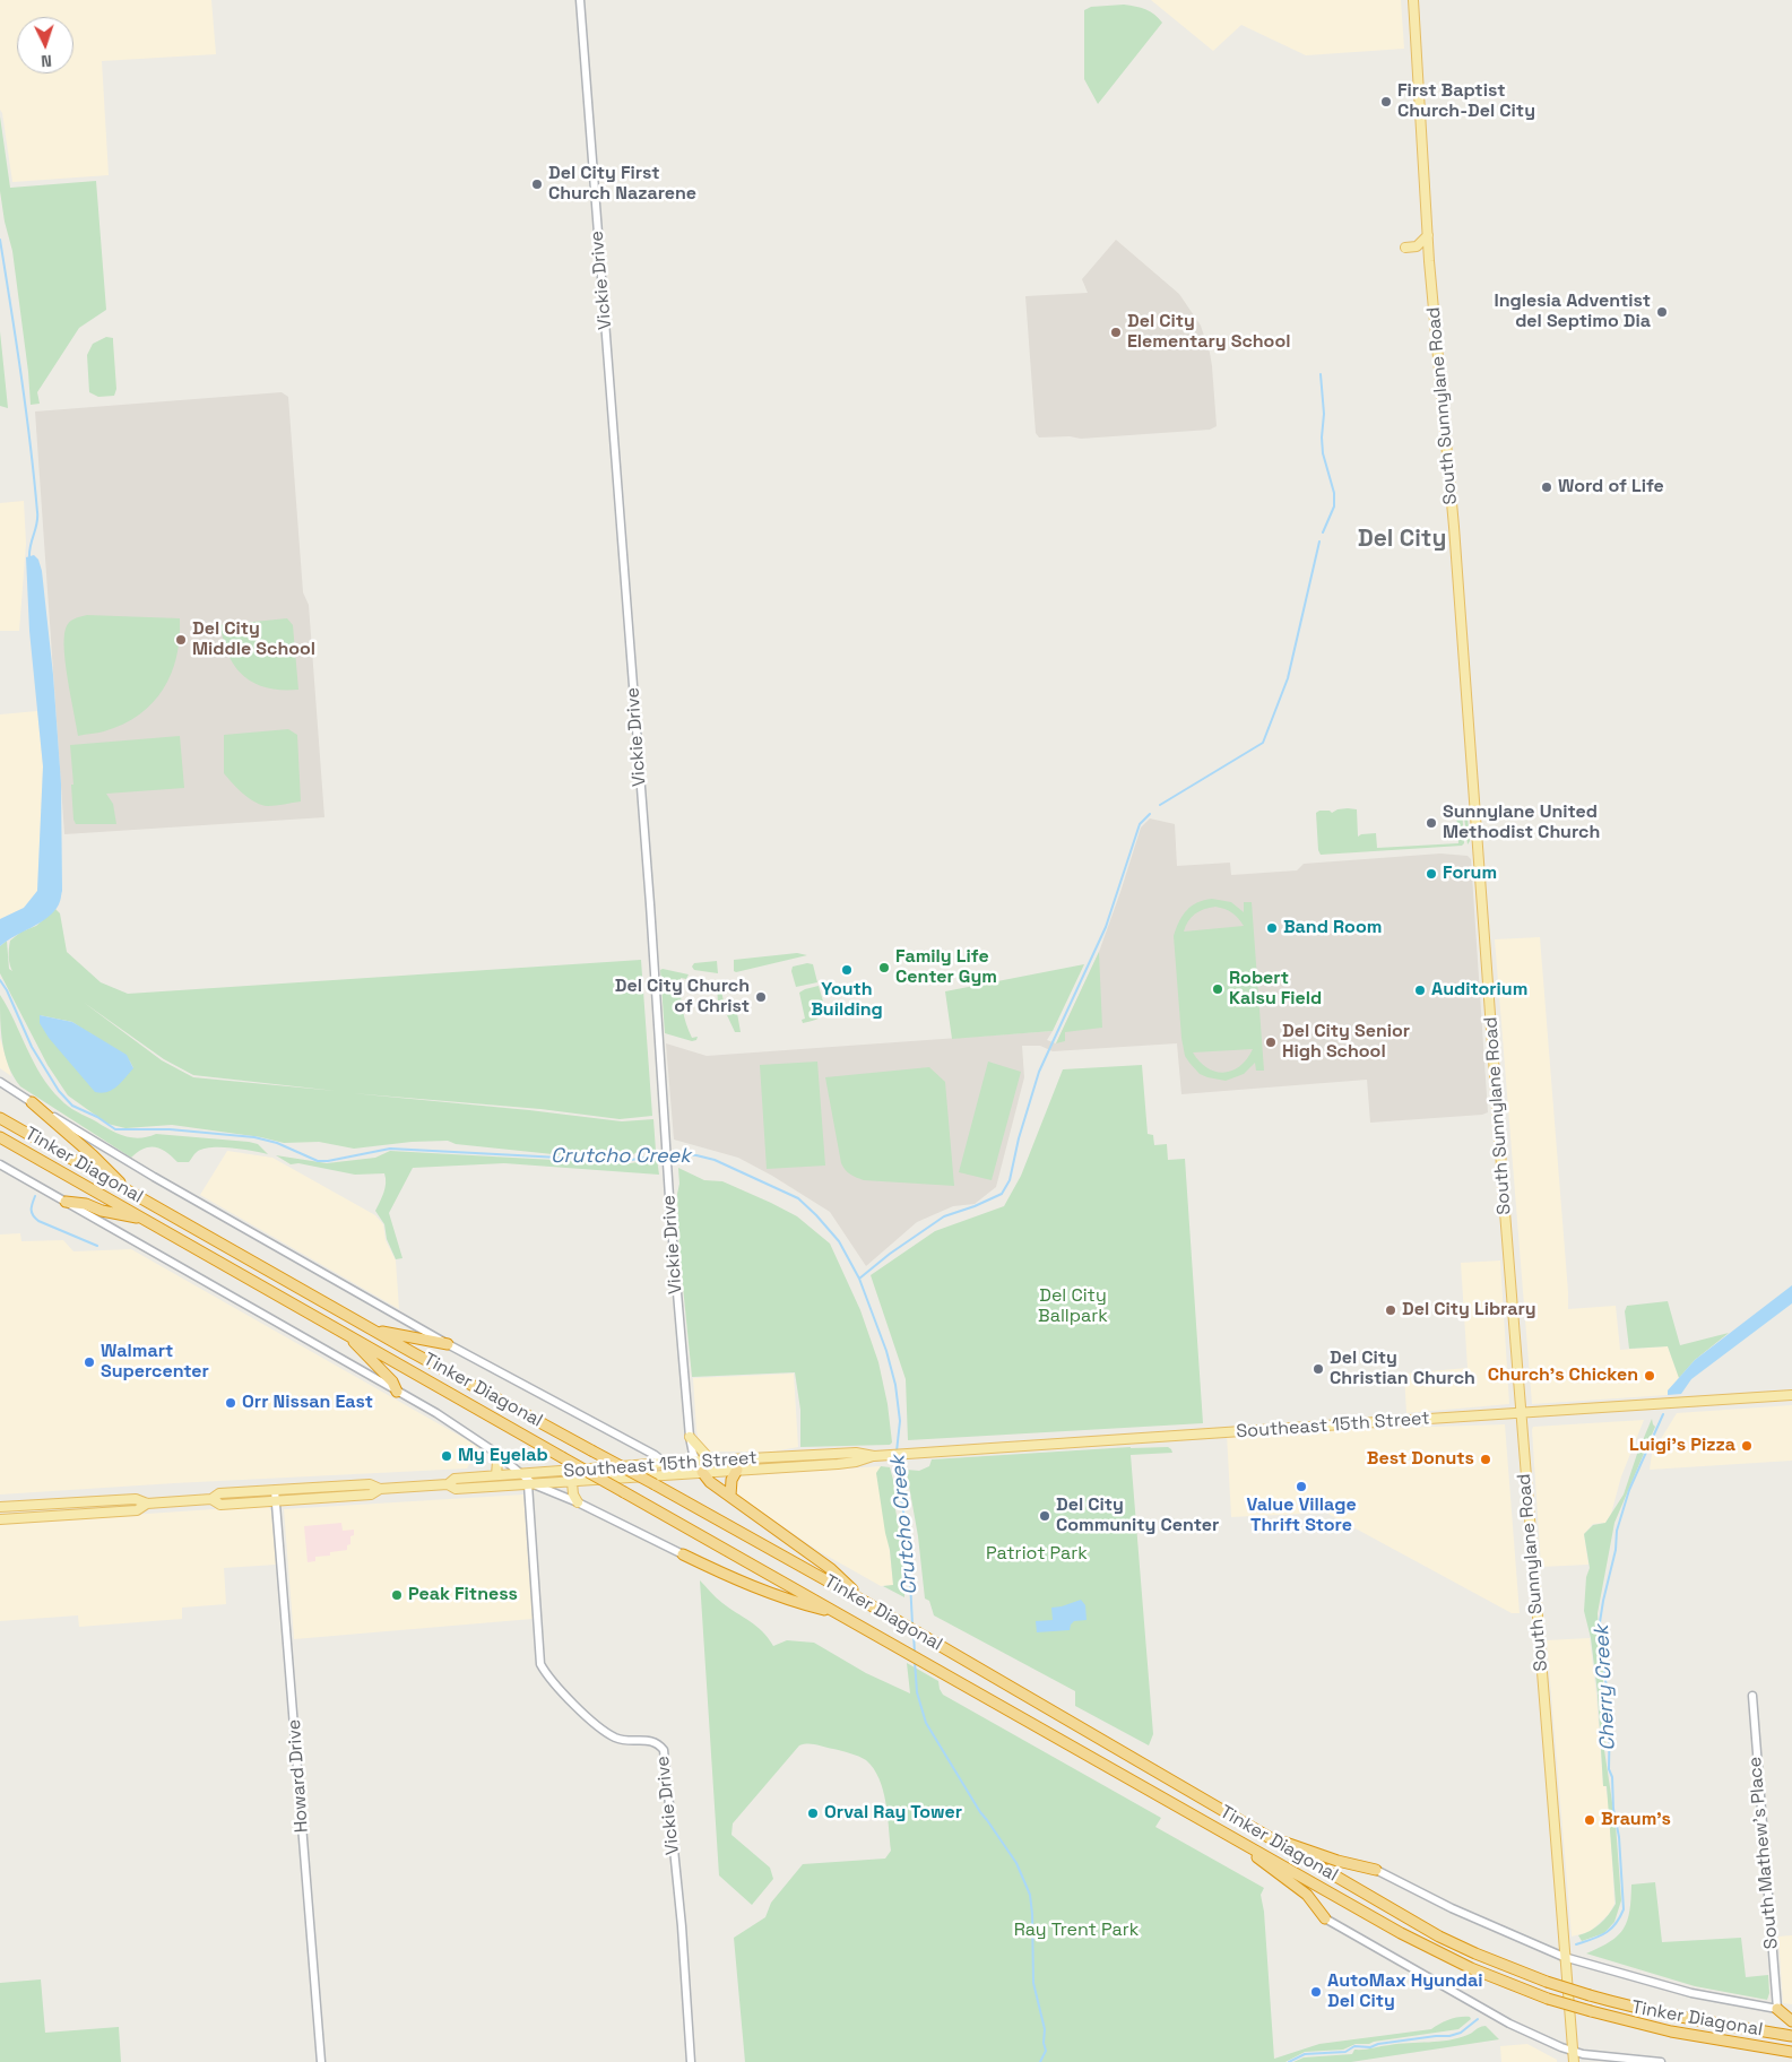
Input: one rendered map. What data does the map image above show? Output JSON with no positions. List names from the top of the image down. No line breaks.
{"streets":{"highway":["Tinker Diagonal"],"main road":["South Sunnylane Road","Southeast 15th Street"],"street":["Vickie Drive","Howard Drive","South Mathew's Place"]},"crossings":[["Vickie Drive","Southeast 15th Street"],["South Sunnylane Road","Tinker Diagonal"],["South Sunnylane Road","Southeast 15th Street"],["Tinker Diagonal","Southeast 15th Street"],["Tinker Diagonal","South Mathew's Place"],["Southeast 15th Street","Howard Drive"]],"districts":["Del City"],"water":["Crutcho Creek","Cherry Creek"],"parks":["Del City Ballpark","Patriot Park","Ray Trent Park"],"places":["First Baptist Church-Del City","Del City First Church Nazarene","Inglesia Adventist del Septimo Dia","Del City Elementary School","Word of Life","Del City Middle School","Sunnylane United Methodist Church","Forum","Band Room","Family Life Center Gym","Youth Building","Robert Kalsu Field","Auditorium","Del City Church of Christ","Del City Senior High School","Del City Library","Walmart Supercenter","Del City Christian Church","Church's Chicken","Orr Nissan East","Luigi's Pizza","My Eyelab","Best Donuts","Value Village Thrift Store","Del City Community Center","Peak Fitness","Orval Ray Tower","Braum's","AutoMax Hyundai Del City"],"north":"bottom"}
